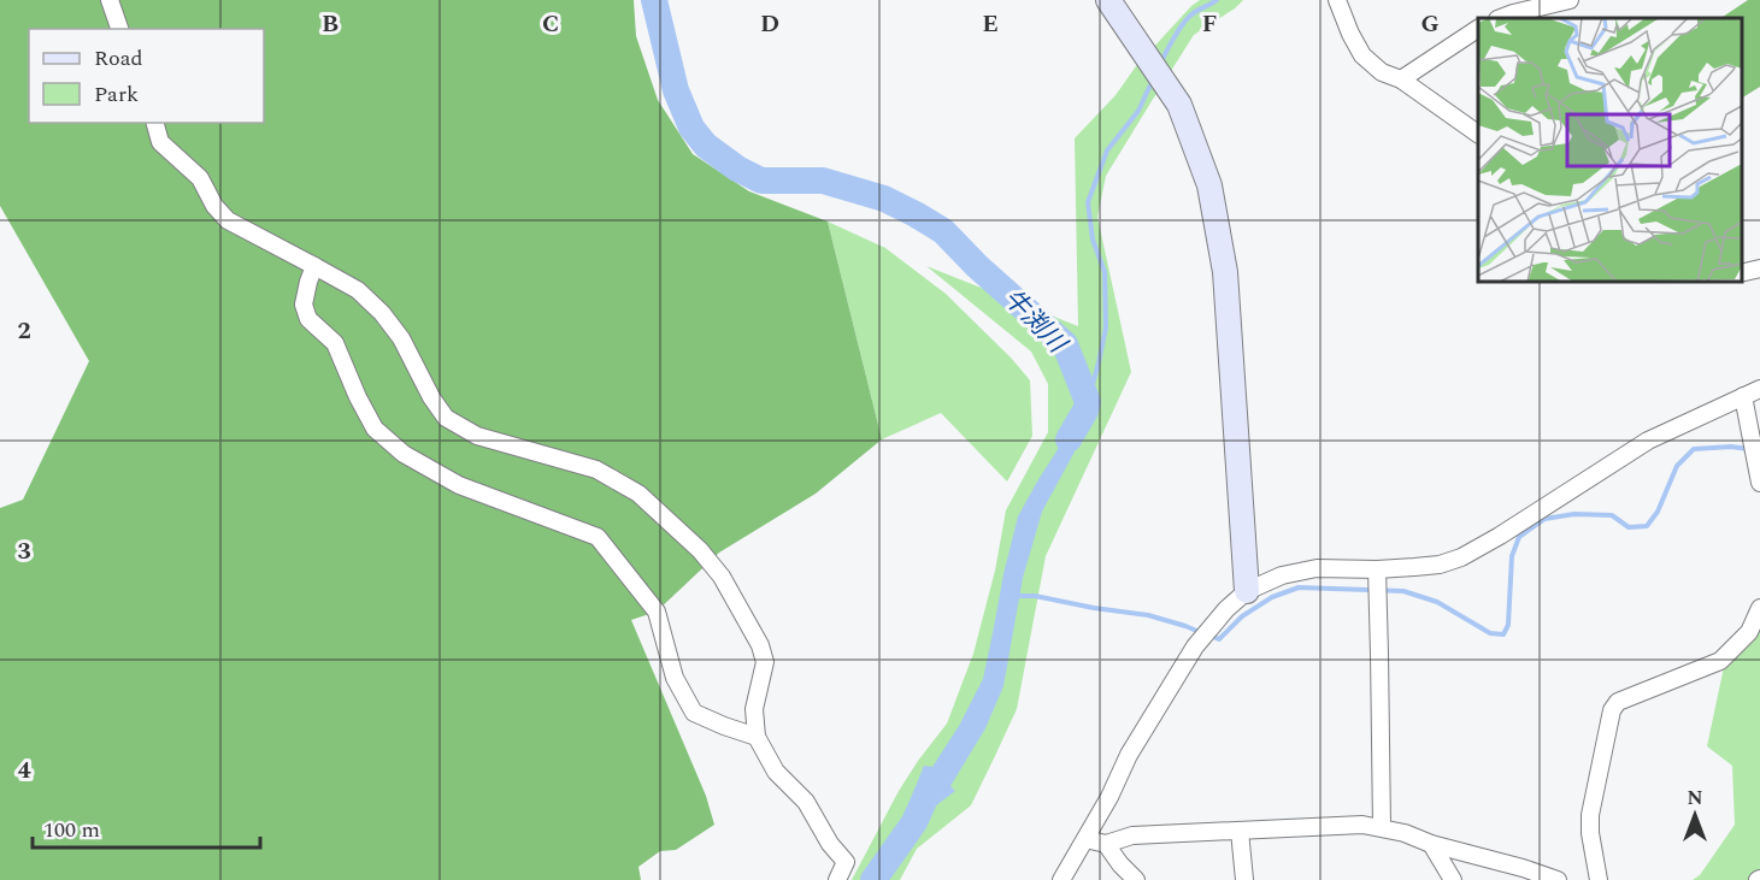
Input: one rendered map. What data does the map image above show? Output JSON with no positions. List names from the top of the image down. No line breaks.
{"water":["牛渕川"],"legend":["Road","Park"],"scale_bar":"100 m","north":"top","grid":{"columns":["B","C","D","E","F","G"],"rows":["2","3","4"]}}
